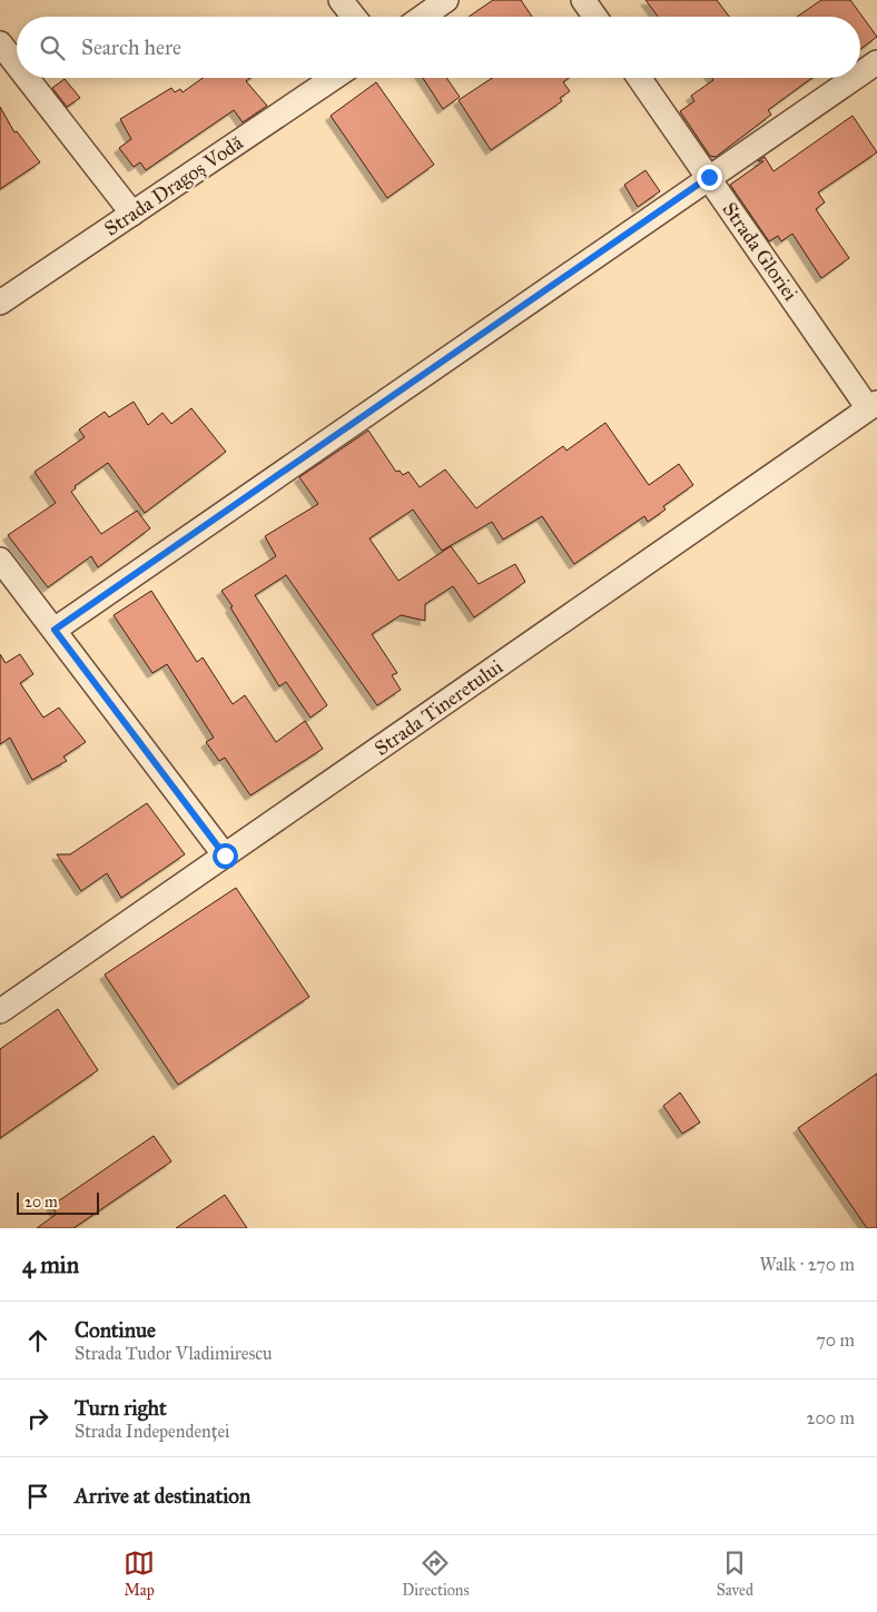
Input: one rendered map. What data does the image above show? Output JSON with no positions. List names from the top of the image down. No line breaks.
{"streets":{"street":["Strada Dragoș Vodă","Strada Gloriei","Strada Tineretului"]},"crossings":[["Strada Gloriei","Strada Tineretului"]],"scale_bar":"20 m","page":{"search":"Search here","scale":"20 m","heading":["4 min","Walk · 270 m"],"list":[["Continue","Strada Tudor Vladimirescu","70 m"],["Turn right","Strada Independenței","200 m"],"Arrive at destination"],"nav":["Map","Directions","Saved"]}}
